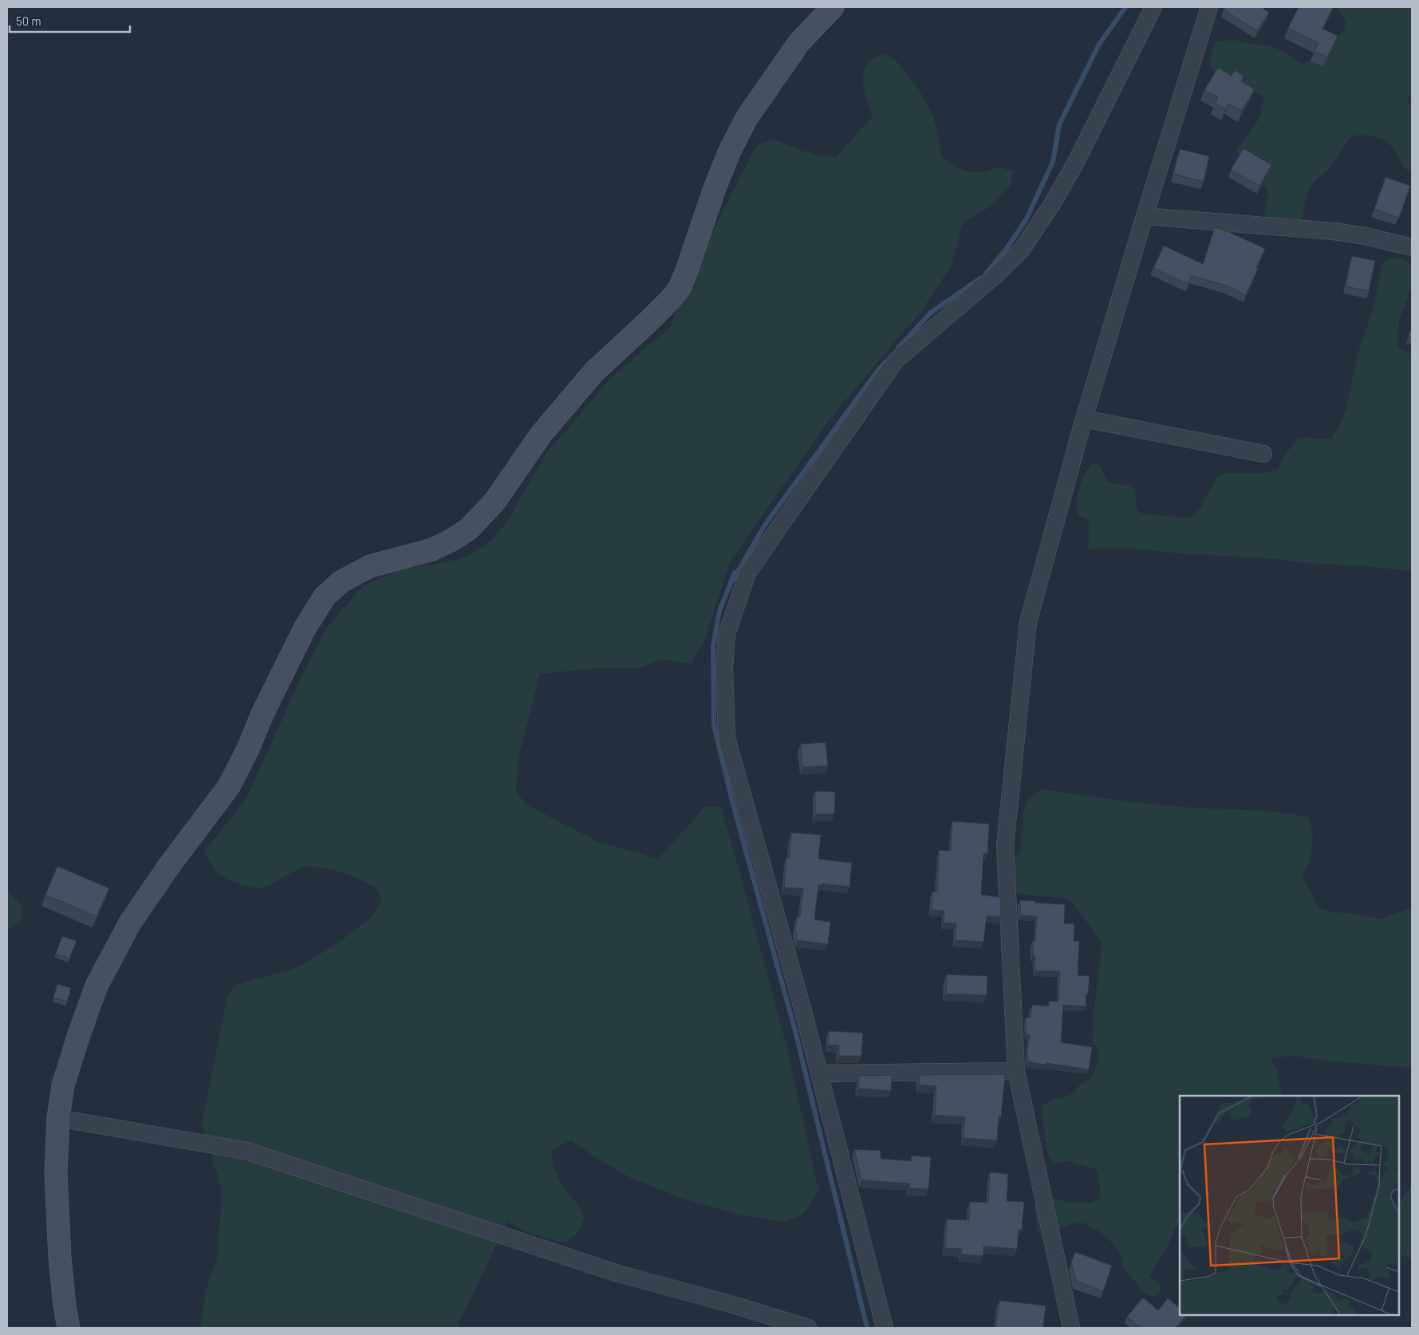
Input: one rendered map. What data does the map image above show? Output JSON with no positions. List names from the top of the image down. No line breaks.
{"scale_bar":"50 m"}
